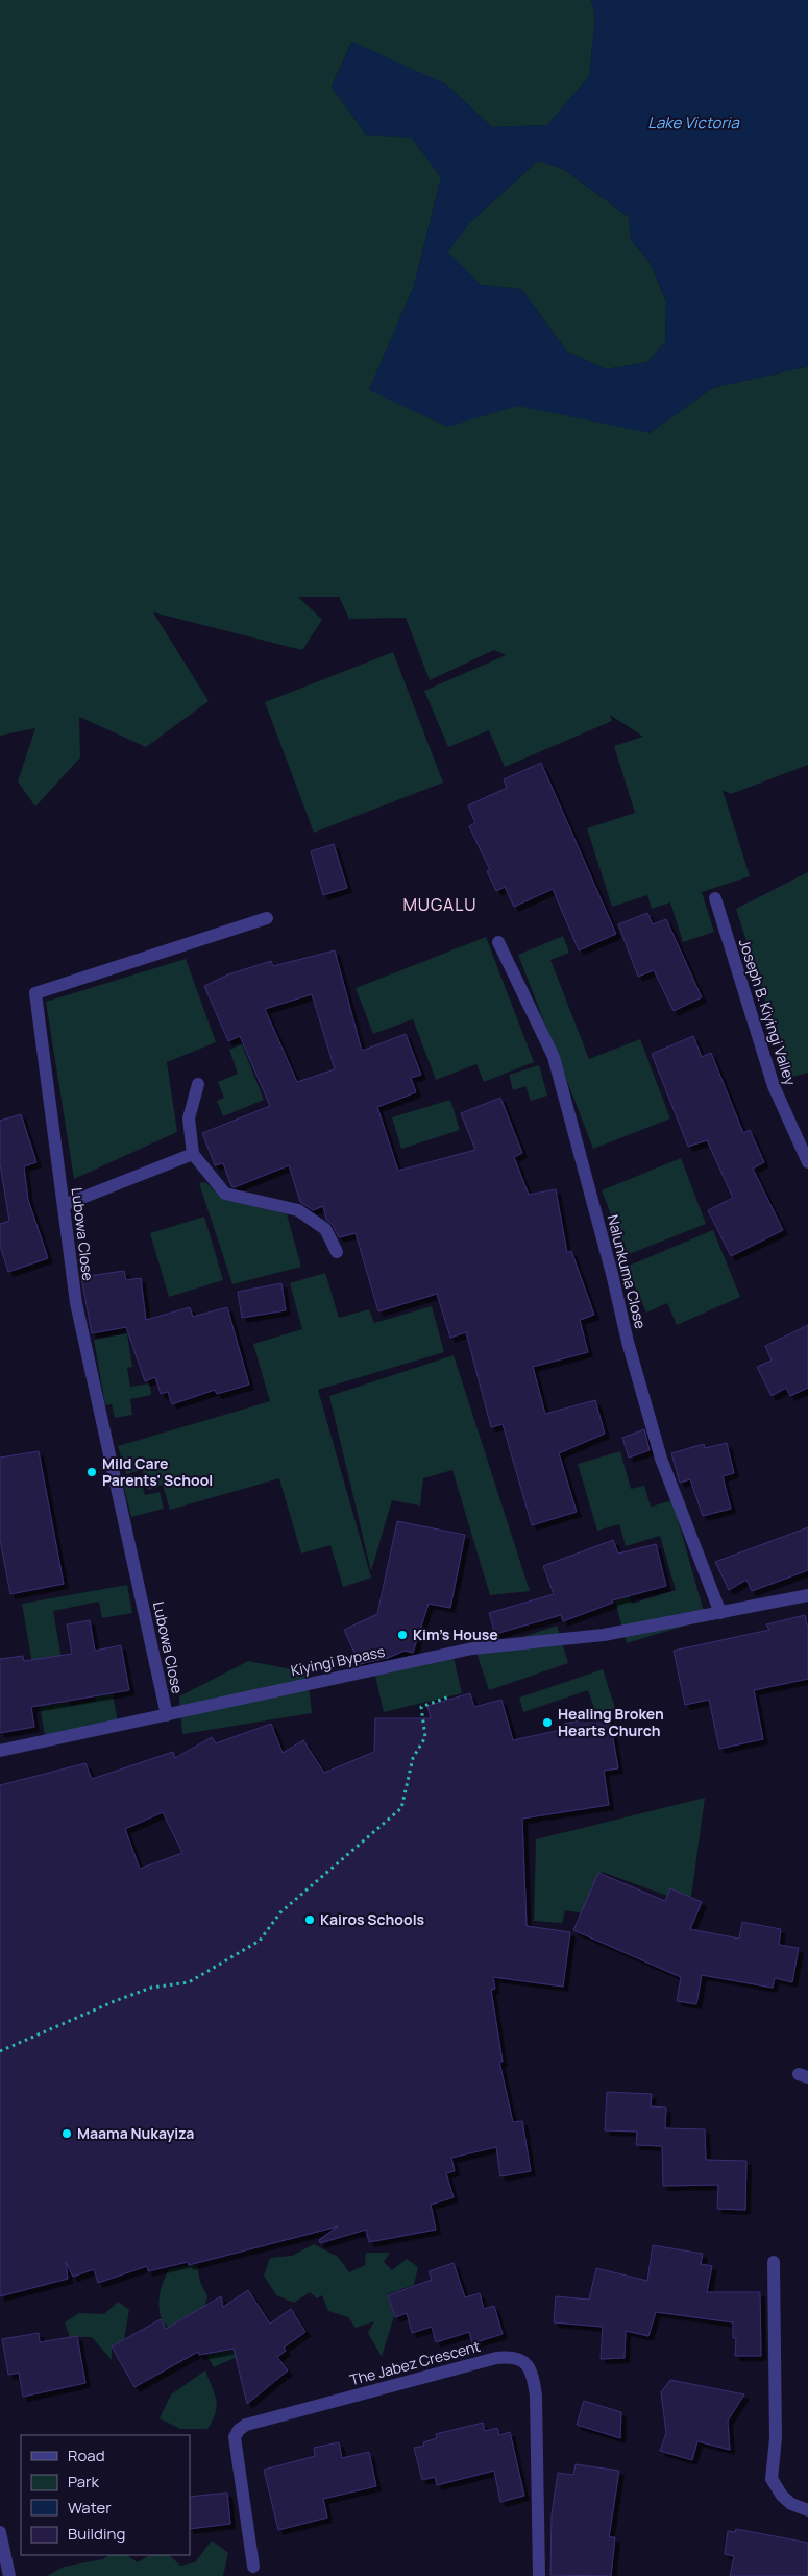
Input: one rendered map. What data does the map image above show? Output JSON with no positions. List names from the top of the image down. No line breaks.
{"streets":{"street":["Joseph B. Kiyingi Valley","Lubowa Close","Nalunkuma Close","Kiyingi Bypass","The Jabez Crescent"]},"crossings":[["Lubowa Close","Kiyingi Bypass"],["Nalunkuma Close","Kiyingi Bypass"]],"districts":["MUGALU"],"water":["Lake Victoria"],"places":["Mild Care Parents' School","Kim's House","Healing Broken Hearts Church","Kairos Schools","Maama Nukayiza"],"legend":["Road","Park","Water","Building"]}
